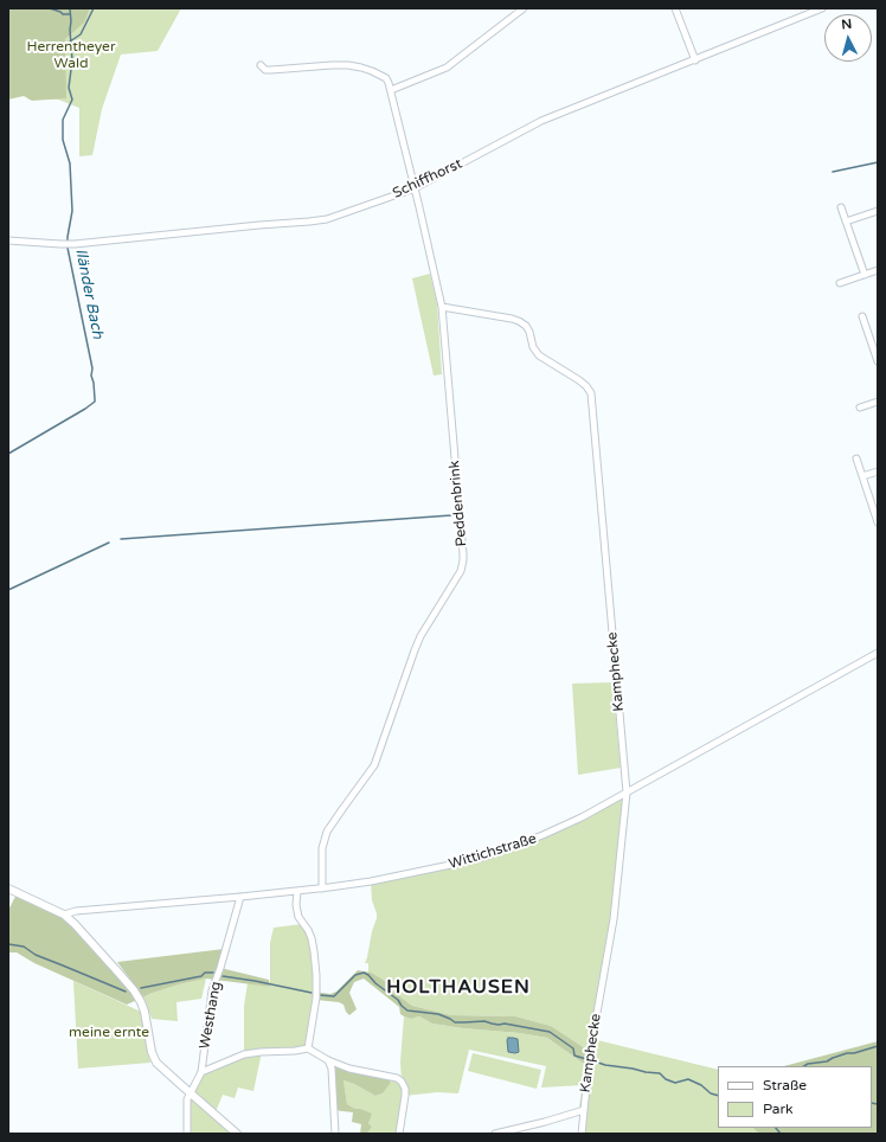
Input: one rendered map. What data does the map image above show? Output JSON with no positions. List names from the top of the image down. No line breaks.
{"streets":{"street":["Schiffhorst","Peddenbrink","Kamphecke","Wittichstraße","Westhang"]},"crossings":[["Schiffhorst","Peddenbrink"],["Peddenbrink","Kamphecke"],["Peddenbrink","Wittichstraße"],["Kamphecke","Wittichstraße"],["Wittichstraße","Westhang"]],"districts":["HOLTHAUSEN"],"water":["Iländer Bach"],"parks":["Herrentheyer Wald","meine ernte"],"legend":["Straße","Park"],"north":"top"}
